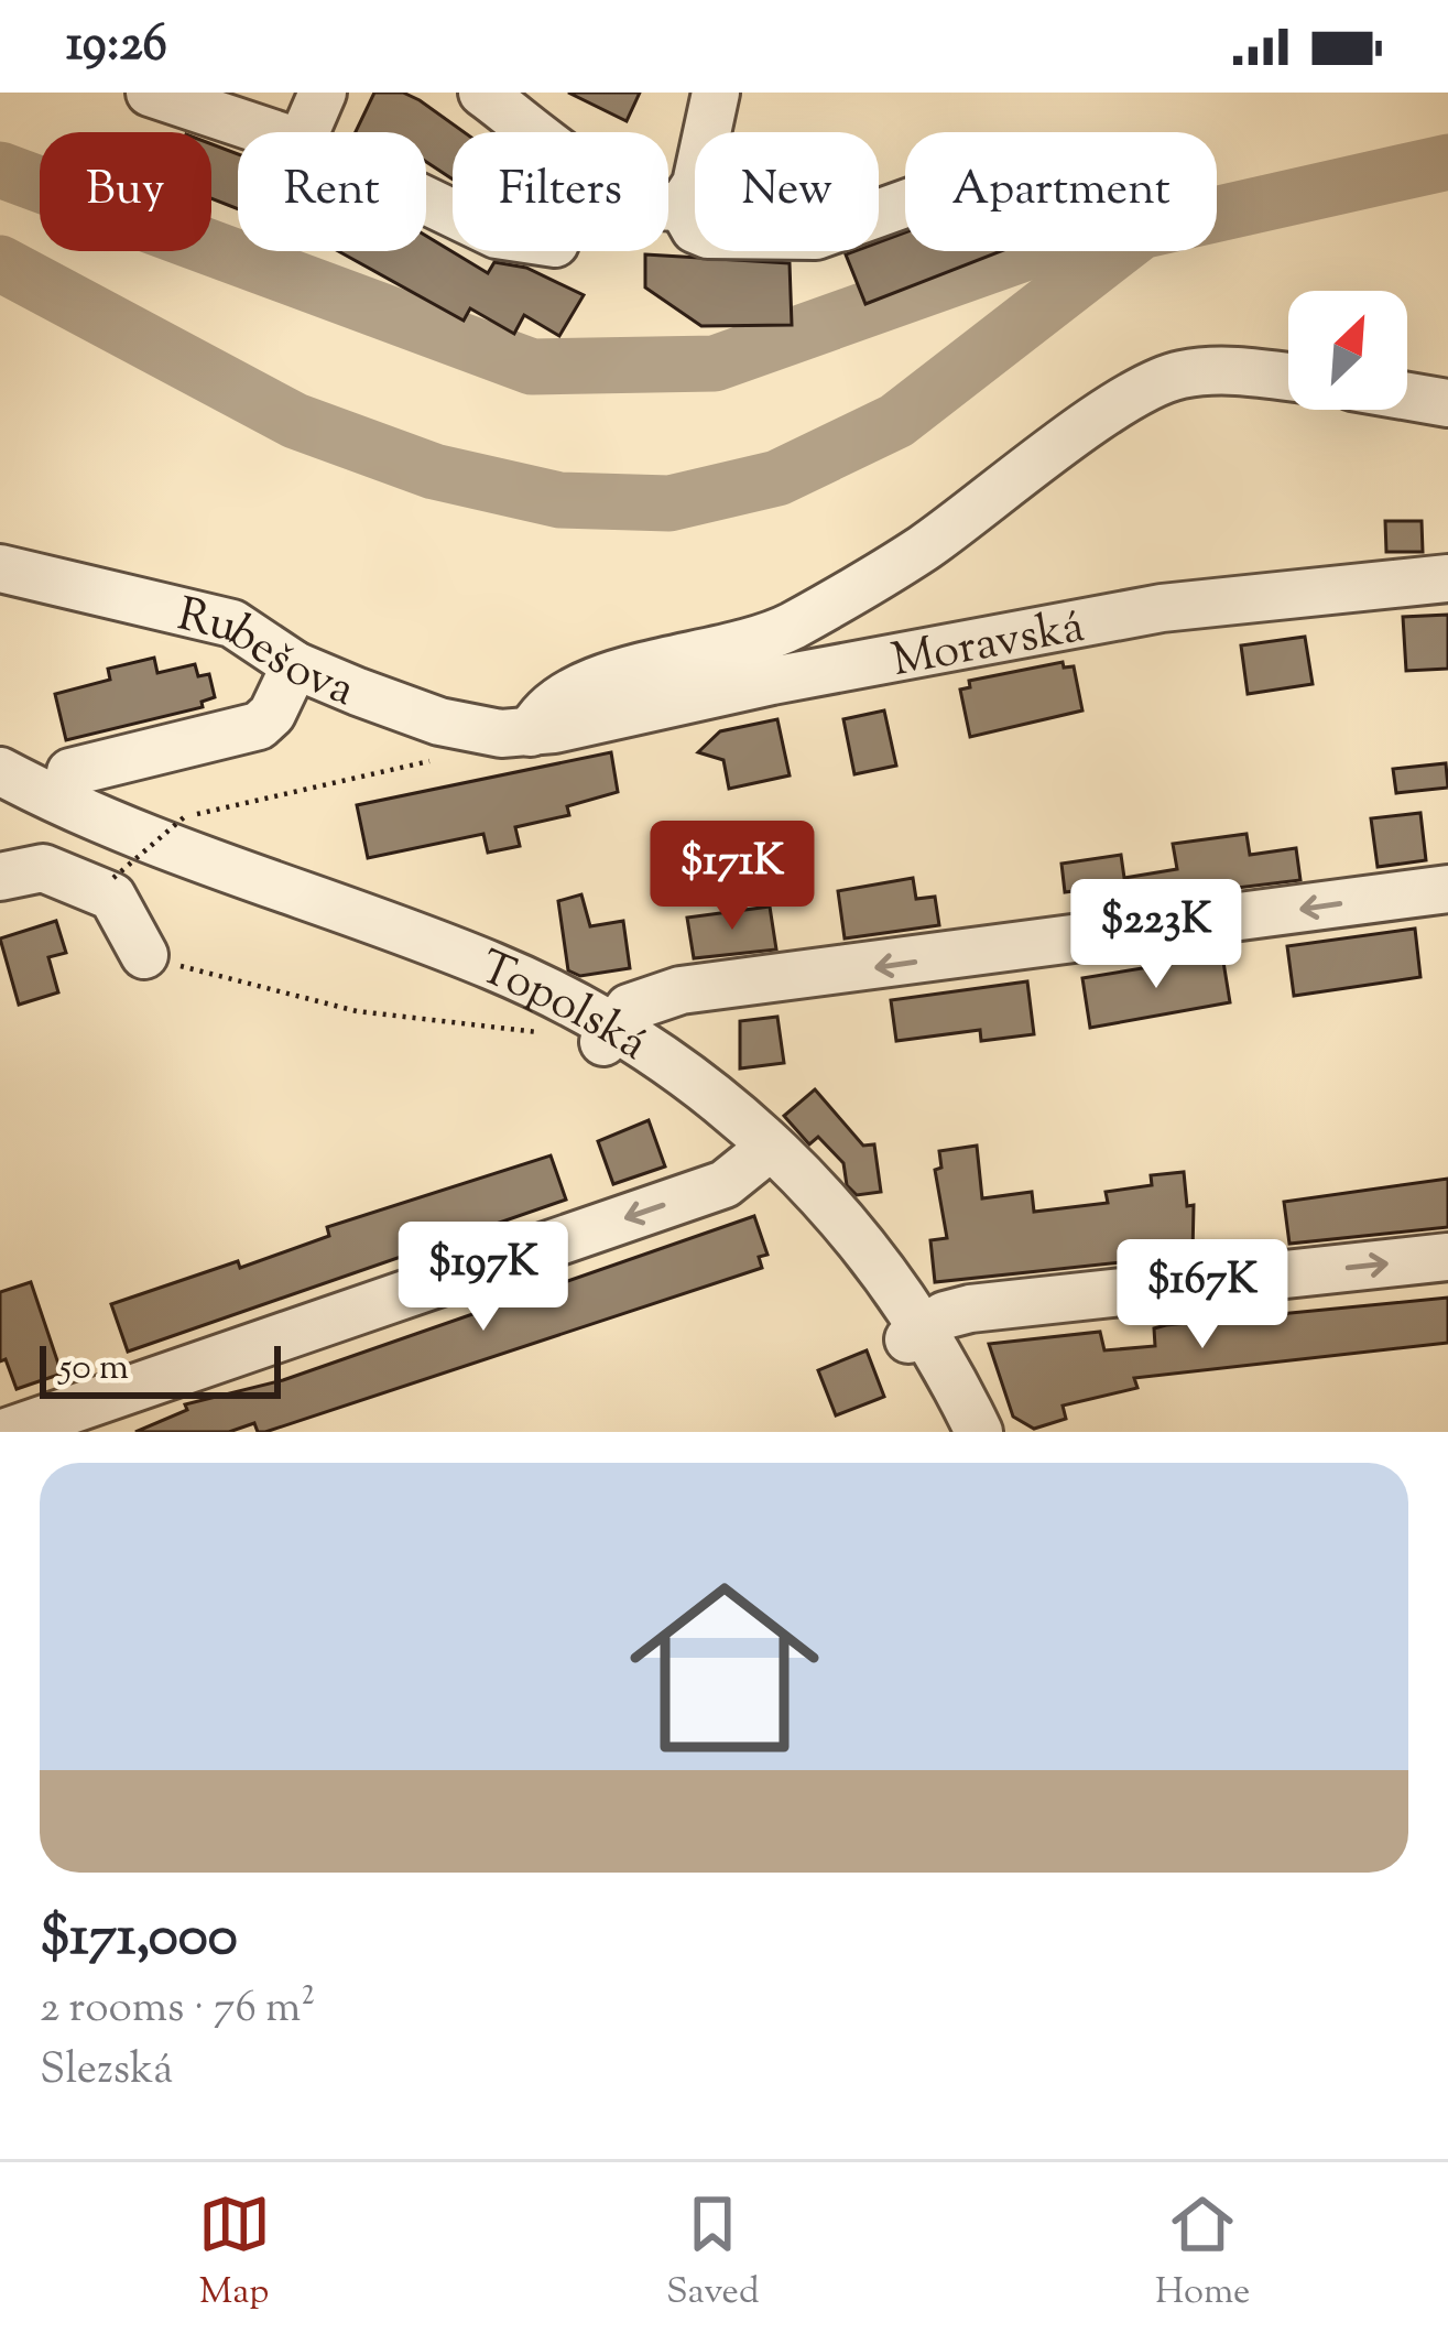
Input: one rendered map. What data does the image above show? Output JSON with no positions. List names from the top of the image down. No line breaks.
{"streets":{"street":["Moravská","Rubešova","Topolská"]},"crossings":[["Moravská","Rubešova"]],"scale_bar":"50 m","north":"top right","page":{"status":"19:26","chip":["Buy","Rent","Filters","New","Apartment"],"price":["$171K","$223K","$197K","$167K"],"scale":"50 m","list":[{"name":"$171,000","note":"2 rooms · 76 m² · Slezská"}],"tabs":["Map","Saved","Home"]}}
